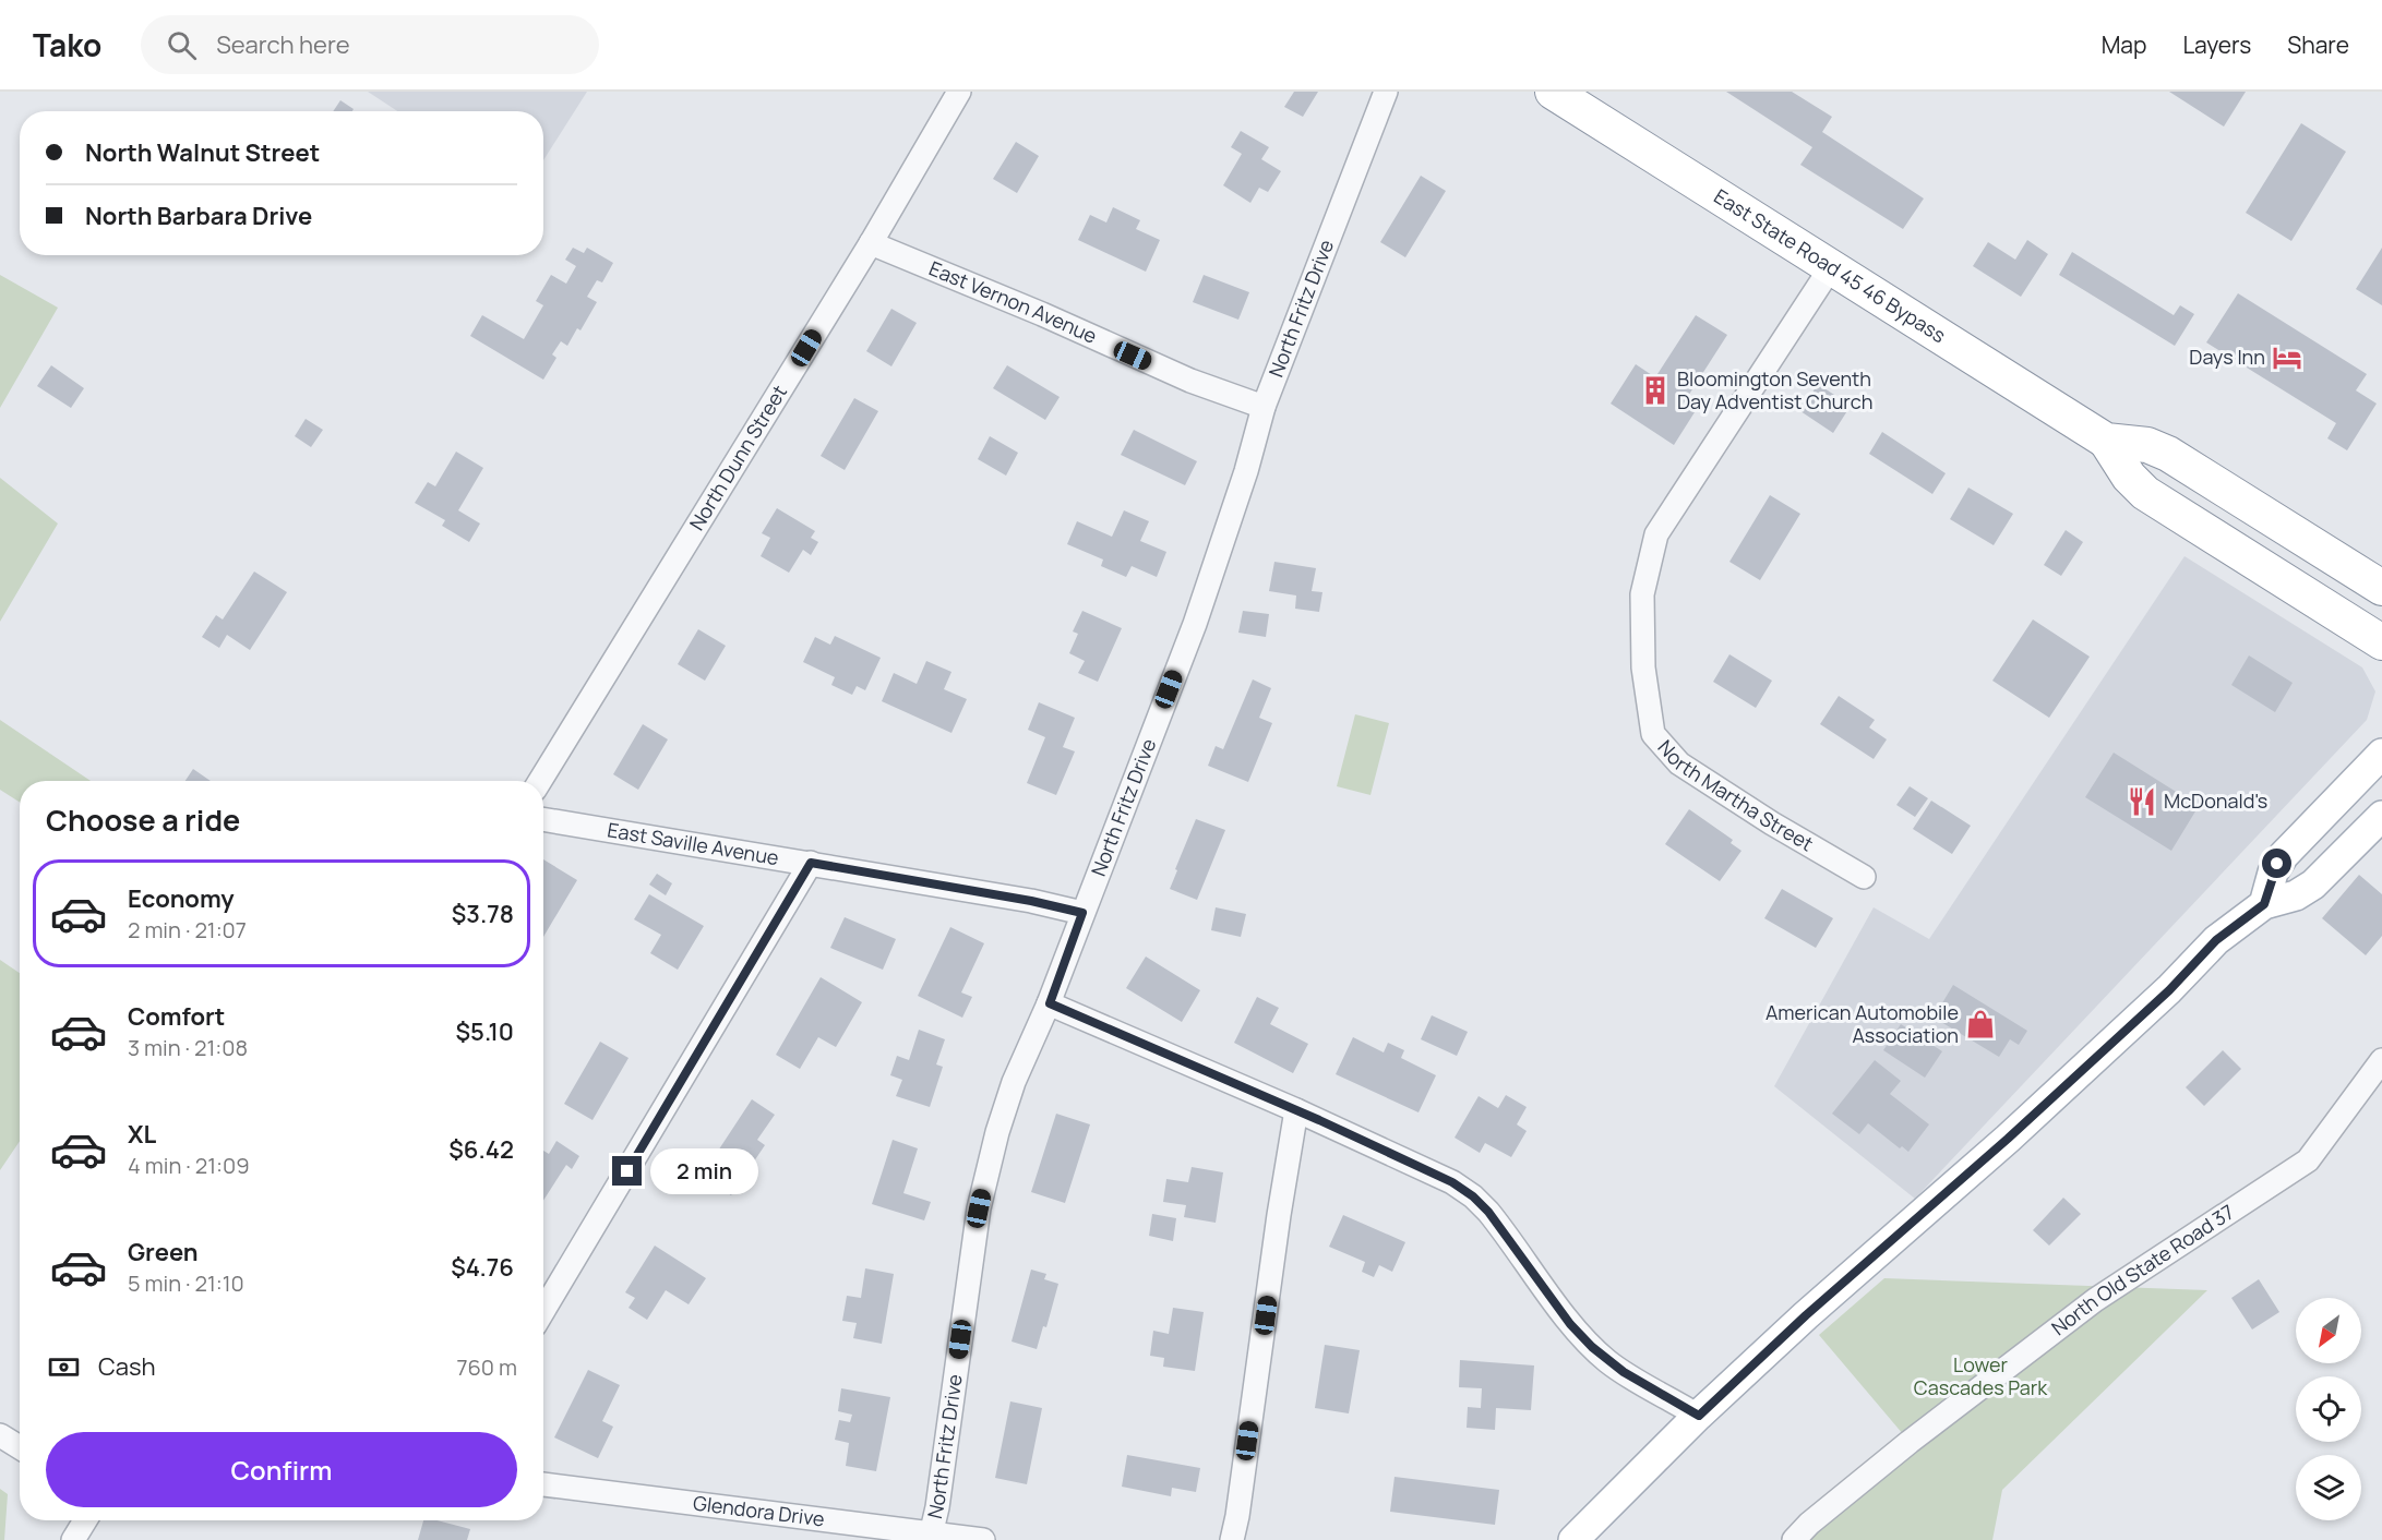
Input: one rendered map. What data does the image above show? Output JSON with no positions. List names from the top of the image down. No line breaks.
{"streets":{"highway":["East State Road 45 46 Bypass"],"street":["East Vernon Avenue","North Fritz Drive","North Dunn Street","North Martha Street","East Saville Avenue","North Old State Road 37","Glendora Drive"]},"crossings":[["East State Road 45 46 Bypass","North Martha Street"],["East Vernon Avenue","North Fritz Drive"],["East Vernon Avenue","North Dunn Street"],["North Fritz Drive","East Saville Avenue"],["North Fritz Drive","Glendora Drive"]],"parks":["Lower Cascades Park"],"places":{"hotel":["Days Inn"],"building":["Bloomington Seventh Day Adventist Church"],"restaurant":["McDonald's"],"shop":["American Automobile Association"]},"north":"bottom left","page":{"header":"Tako","search":"Search here","nav":["Map","Layers","Share"],"banner":["North Walnut Street","North Barbara Drive"],"heading":"Choose a ride","list":[{"name":"Economy","note":"2 min · 21:07","value":"$3.78"},{"name":"Comfort","note":"3 min · 21:08","value":"$5.10"},{"name":"XL","note":"4 min · 21:09","value":"$6.42"},{"name":"Green","note":"5 min · 21:10","value":"$4.76"}],"bubble":"2 min","pay":["Cash","760 m"],"buttons":"Confirm"}}
